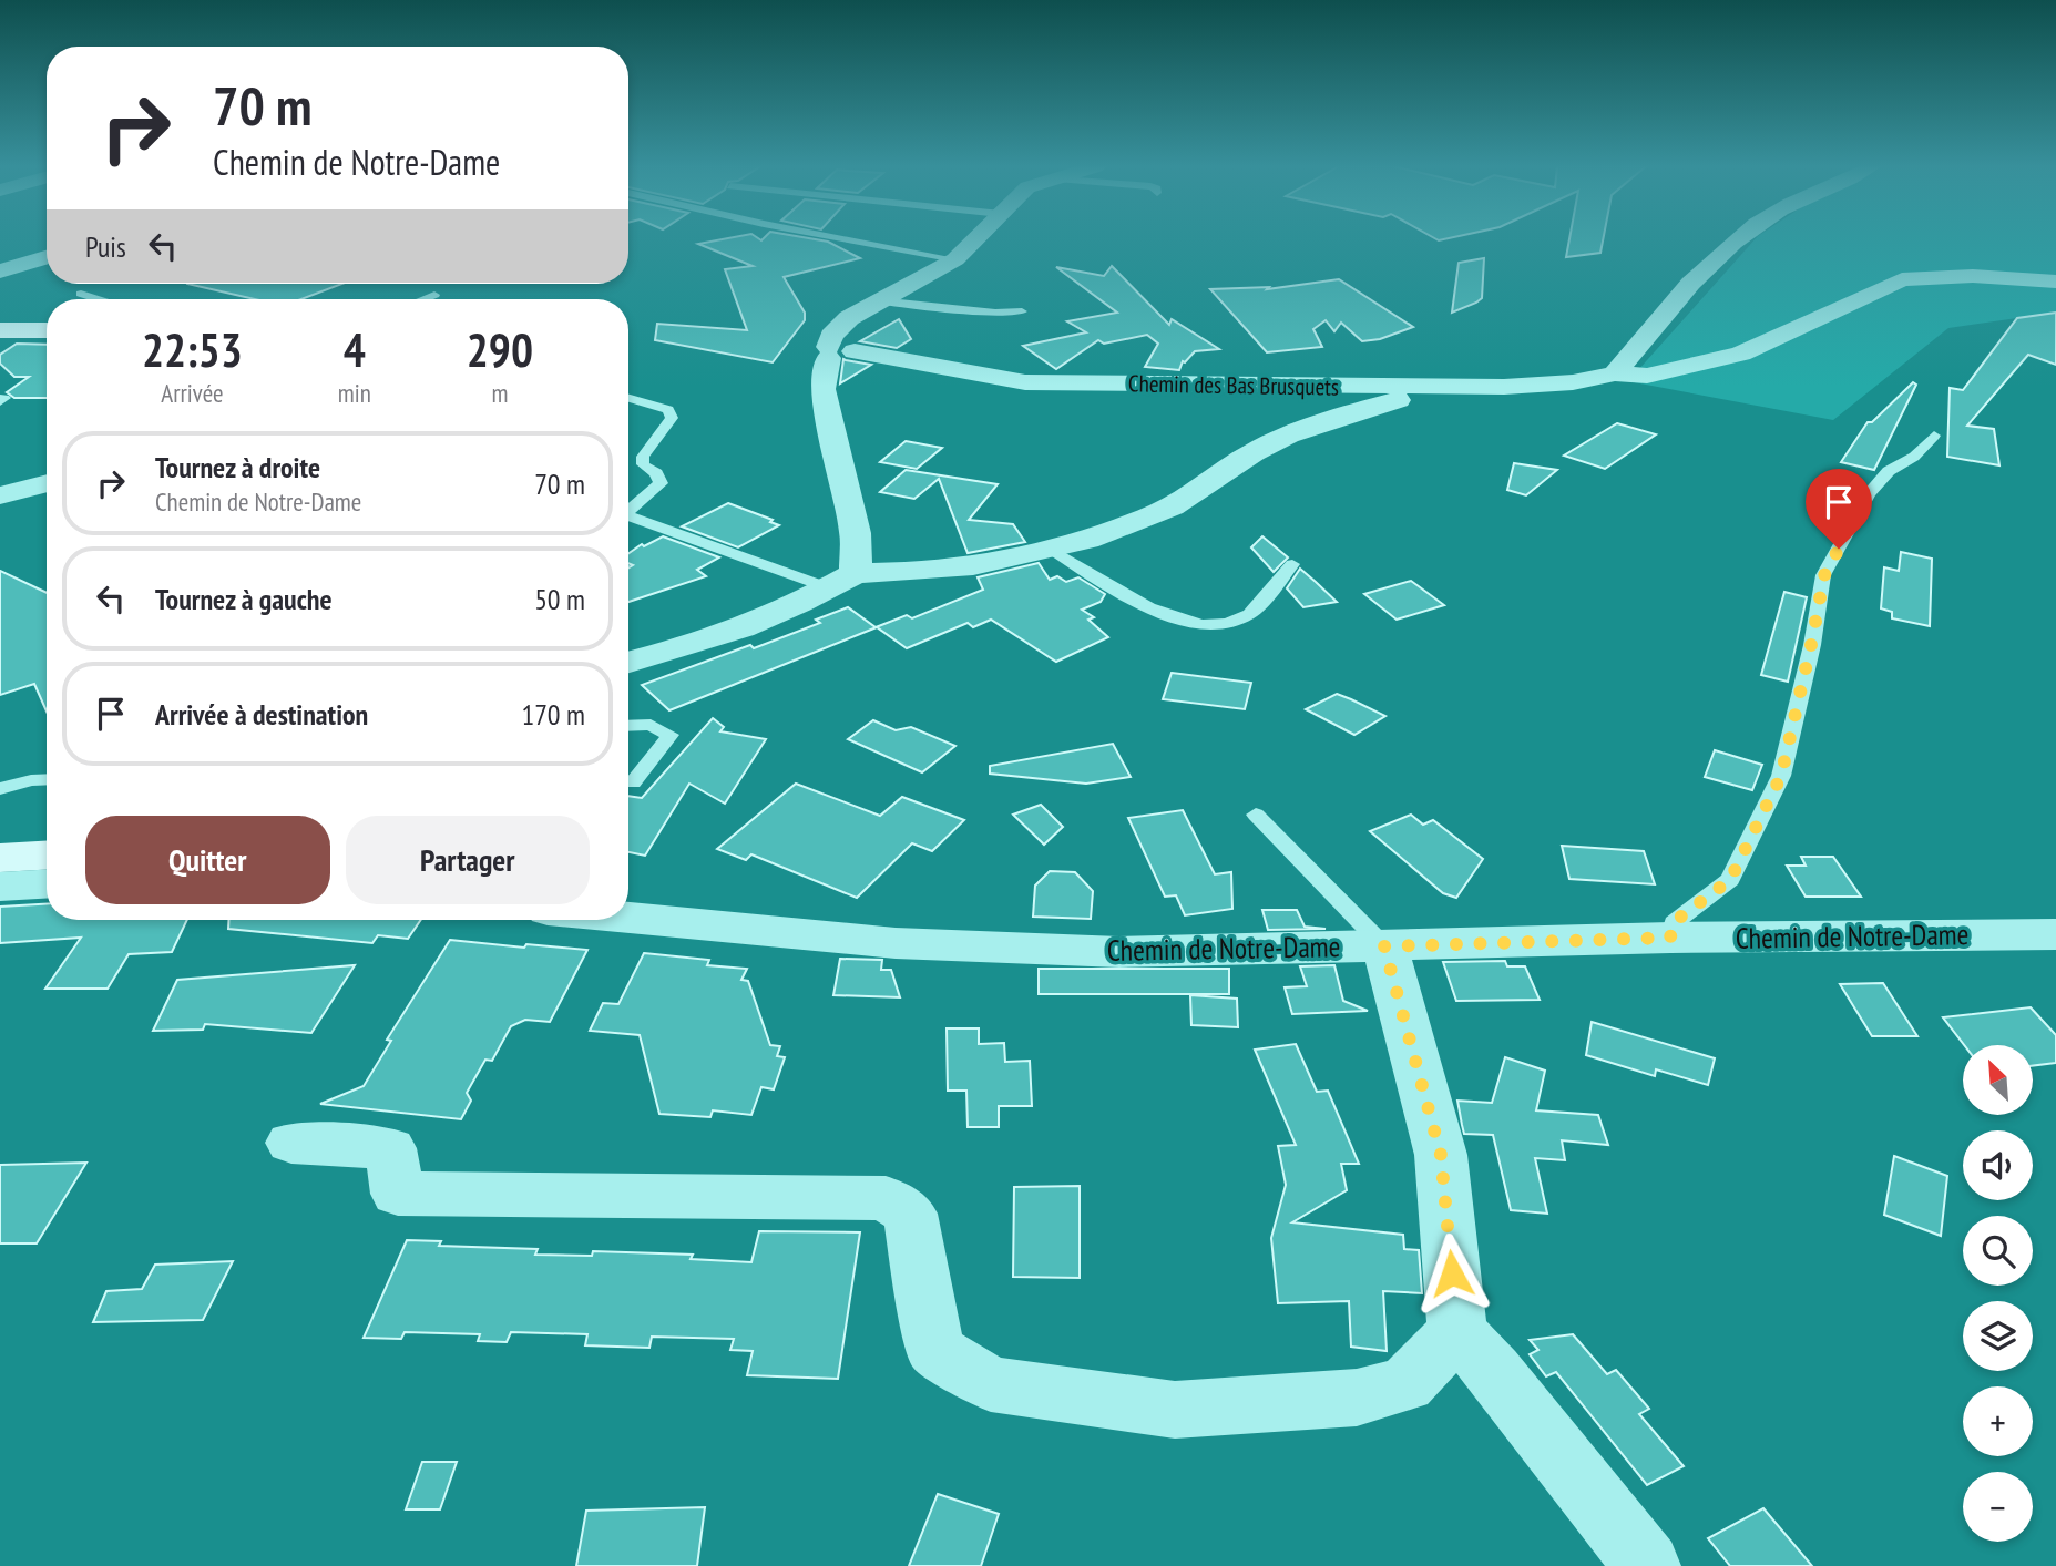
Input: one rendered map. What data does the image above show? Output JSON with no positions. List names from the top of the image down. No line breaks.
{"streets":{"street":["Chemin des Bas Brusquets","Chemin de Notre-Dame"]},"north":"top left","page":{"turn":["70 m","Chemin de Notre-Dame"],"then":"Puis","eta":["22:53","Arrivée","4","min","290","m"],"list":[{"name":"Tournez à droite","note":"Chemin de Notre-Dame","value":"70 m"},{"name":"Tournez à gauche","value":"50 m"},{"name":"Arrivée à destination","value":"170 m"}],"buttons":["Quitter","Partager"],"map_buttons":["+","−"]}}
